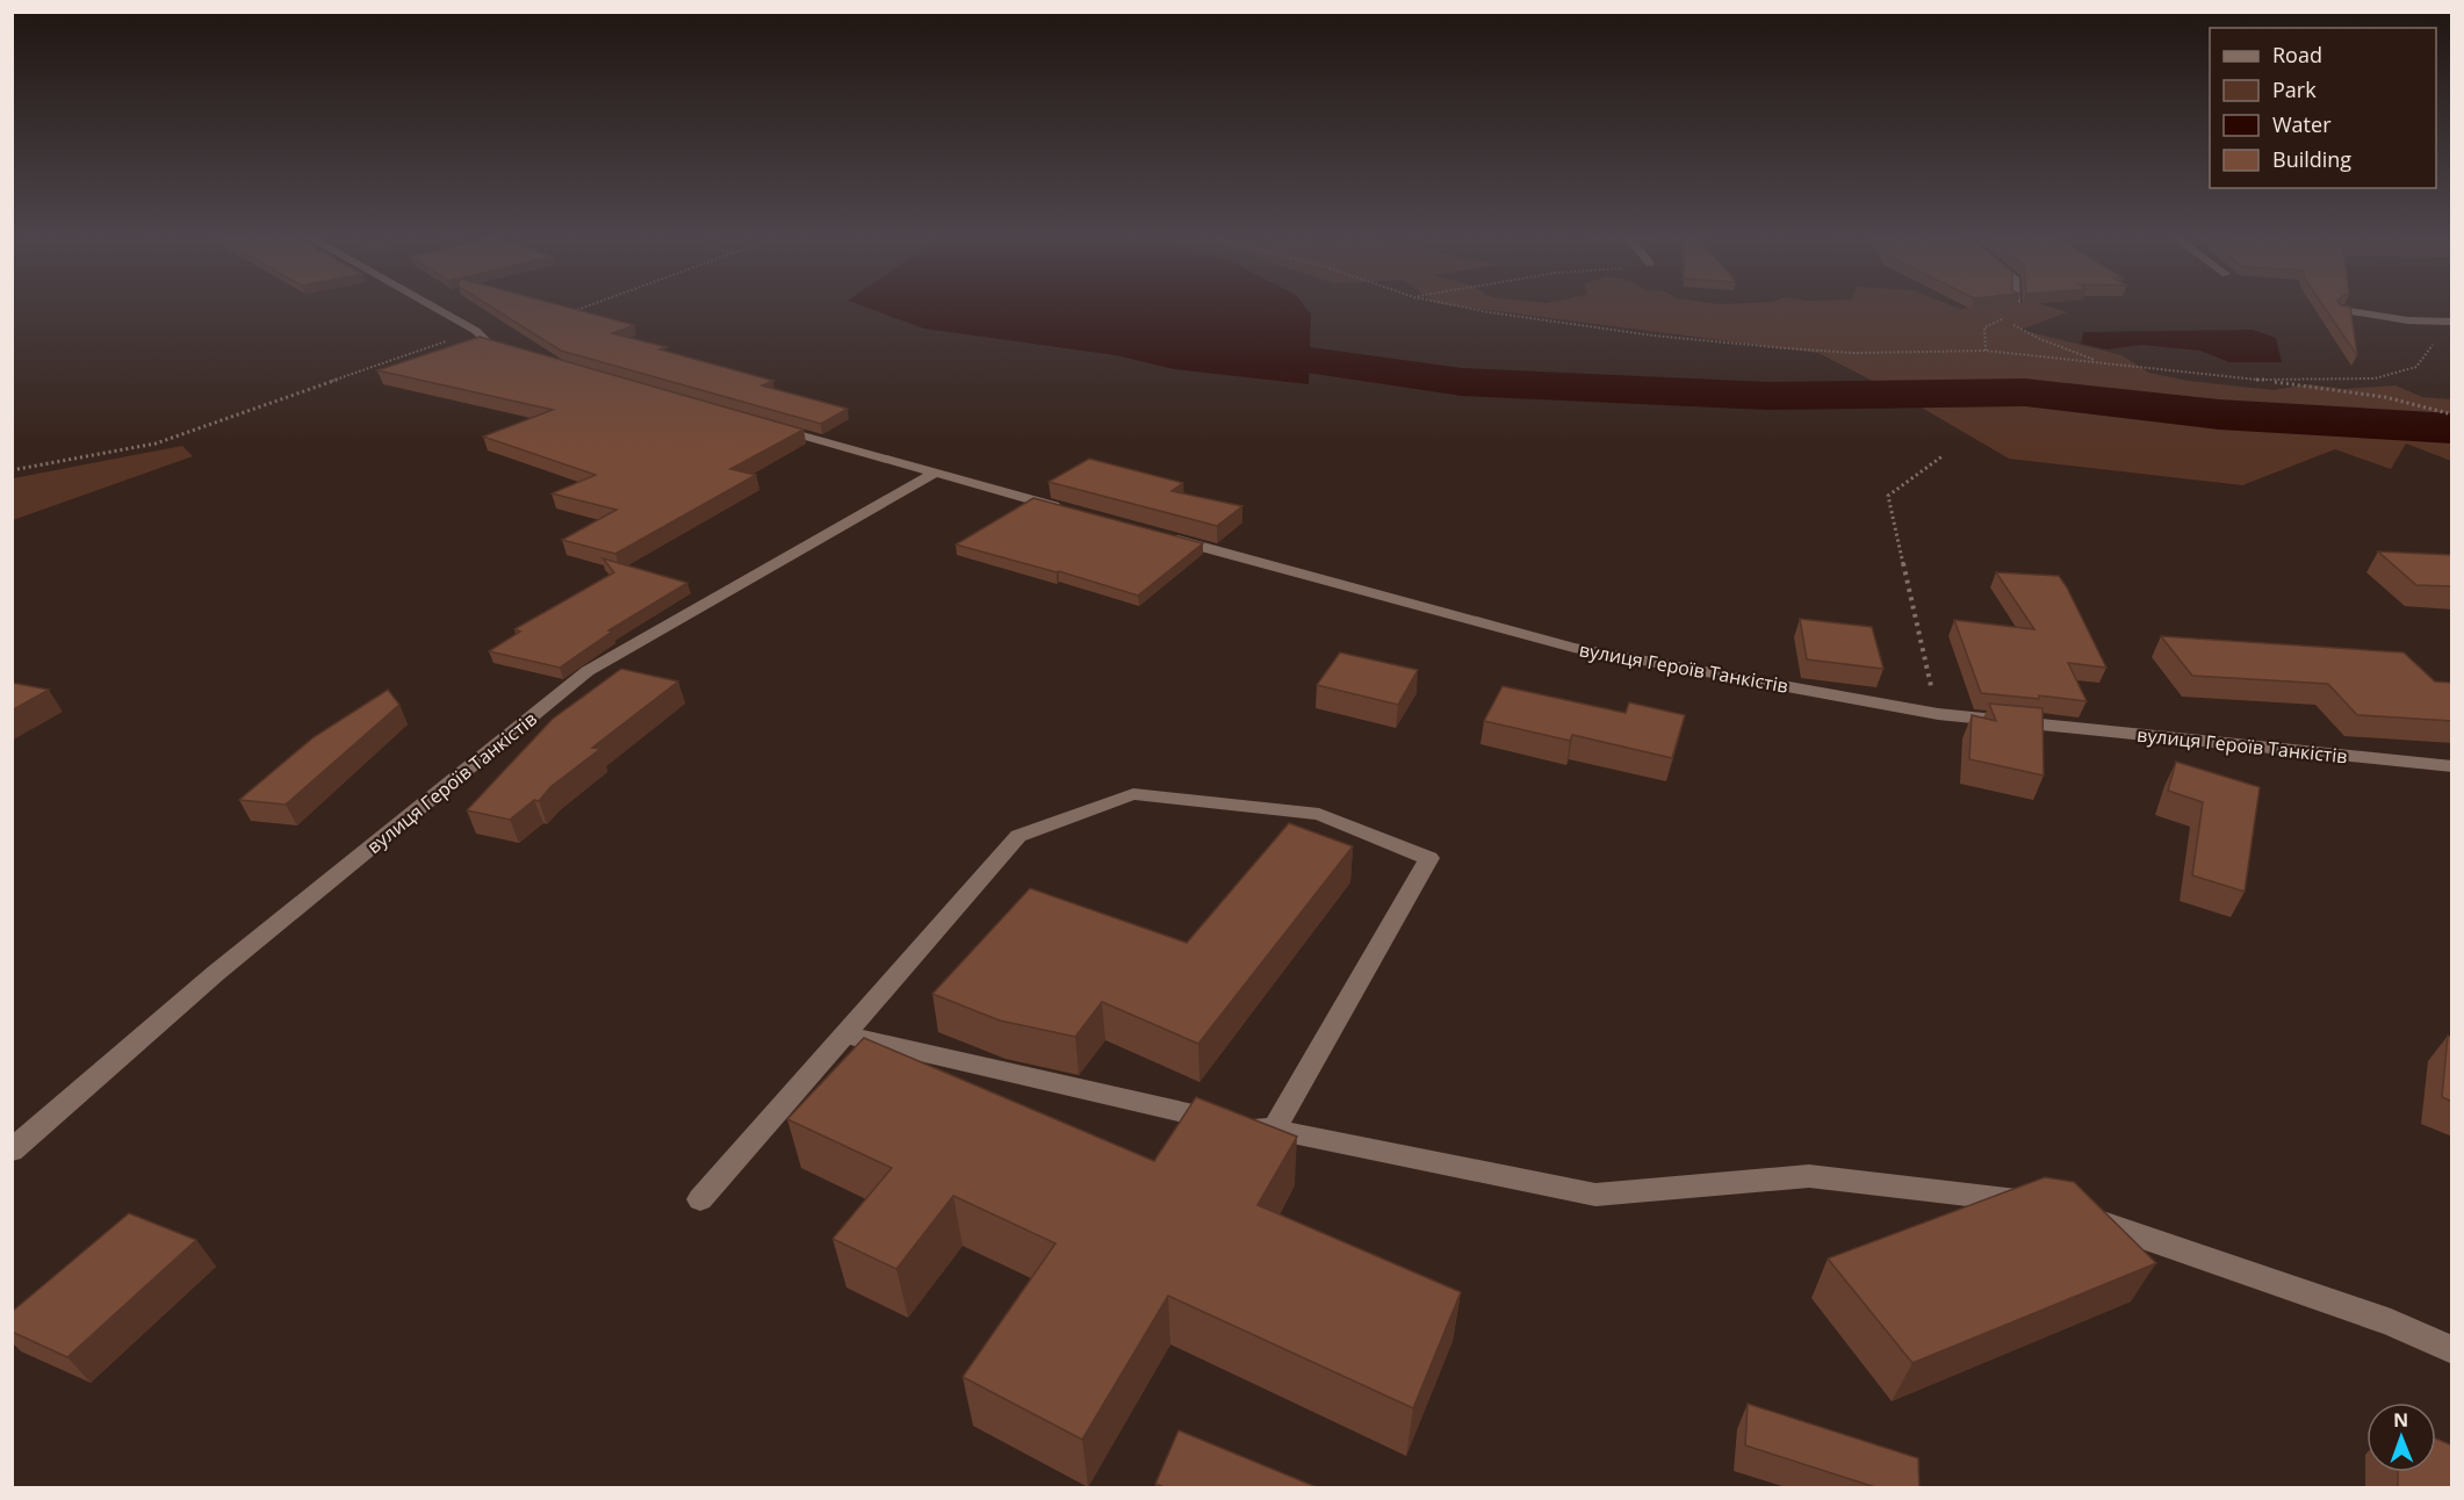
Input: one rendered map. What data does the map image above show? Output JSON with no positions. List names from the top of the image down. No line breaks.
{"streets":{"street":["вулиця Героїв Танкістів"]},"legend":["Road","Park","Water","Building"],"north":"top"}
